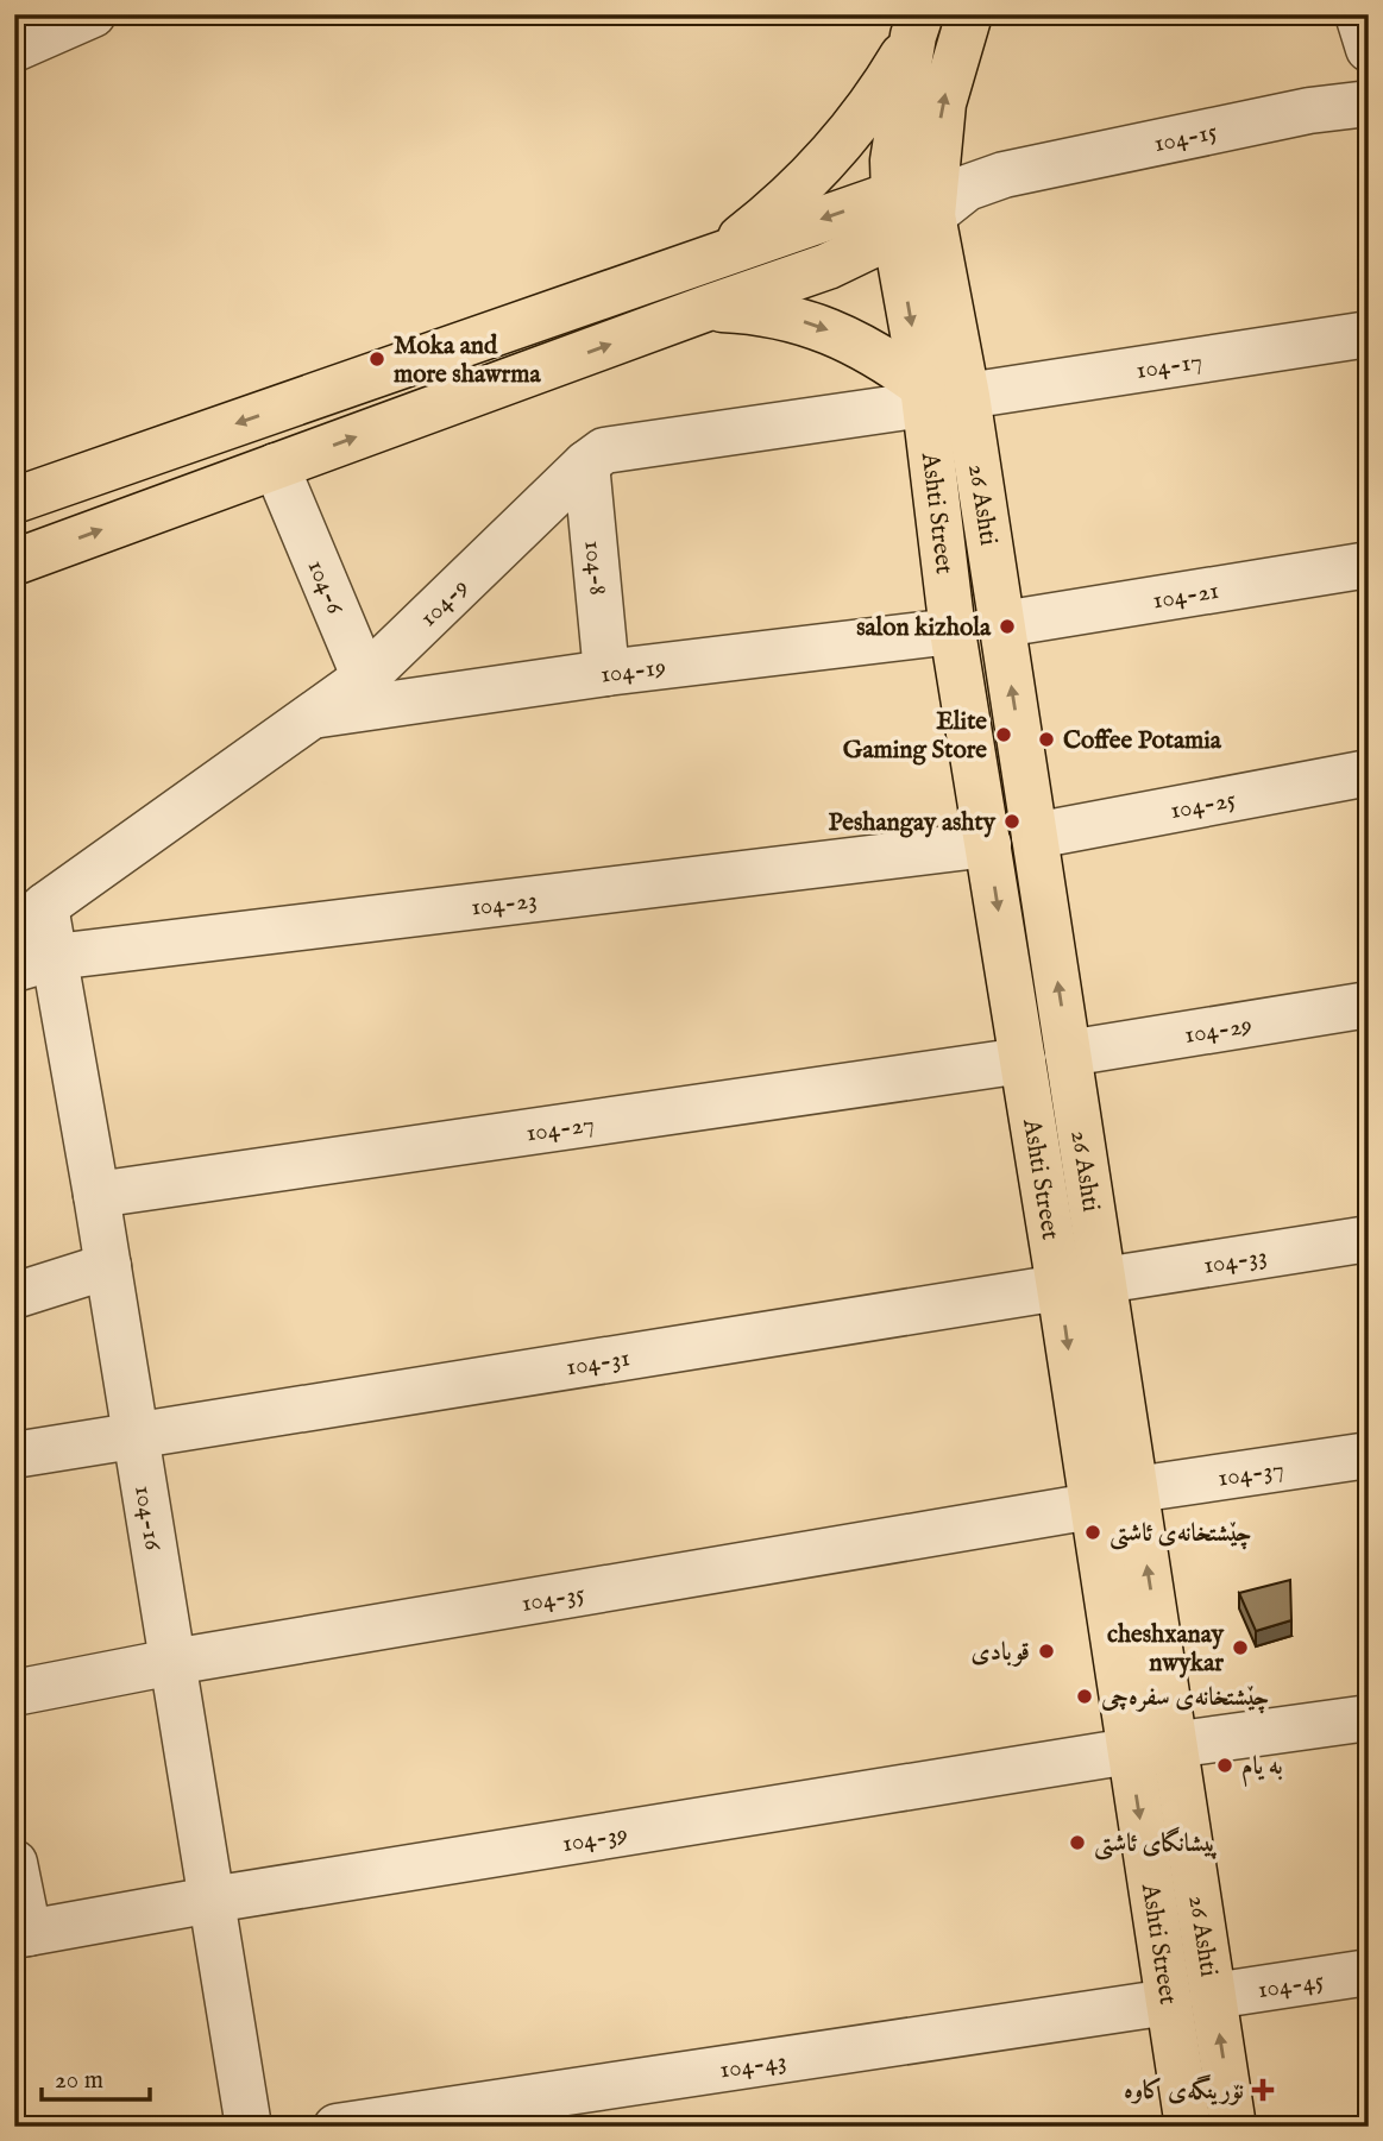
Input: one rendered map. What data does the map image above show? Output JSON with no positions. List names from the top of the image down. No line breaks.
{"streets":{"main road":["26 Ashti","Ashti Street"],"street":["104-15","104-17","104-8","104-6","104-21","104-9","104-19","104-25","104-23","104-29","104-27","104-33","104-31","104-37","104-16","104-35","104-39","104-45","104-43"]},"crossings":[["104-15","26 Ashti"],["104-17","26 Ashti"],["104-17","Ashti Street"],["104-17","104-9"],["26 Ashti","Ashti Street"],["26 Ashti","104-21"],["26 Ashti","104-9"],["26 Ashti","104-25"],["26 Ashti","104-29"],["26 Ashti","104-33"],["26 Ashti","104-31"],["26 Ashti","104-37"],["26 Ashti","104-39"],["26 Ashti","104-45"],["Ashti Street","104-9"],["Ashti Street","104-19"],["Ashti Street","104-23"],["Ashti Street","104-27"],["Ashti Street","104-33"],["Ashti Street","104-31"],["Ashti Street","104-35"],["Ashti Street","104-39"],["Ashti Street","104-43"],["104-8","104-9"],["104-8","104-19"],["104-6","104-9"],["104-6","104-19"],["104-9","104-19"],["104-19","104-23"],["104-19","104-16"],["104-23","104-16"],["104-27","104-16"],["104-33","104-31"],["104-31","104-16"],["104-16","104-35"],["104-16","104-39"]],"one_way":["26 Ashti","Ashti Street"],"places":{"other":["Moka and more shawrma","salon kizhola","Elite Gaming Store","Coffee Potamia","Peshangay ashty","چێشتخانەی ئاشتی","cheshxanay nwykar","قوبادی","چێشتخانەی سفرەچی","به يام","پیشانگای ئاشتی"],"health":["نۆرینگەی کاوە"]},"scale_bar":"20 m"}
